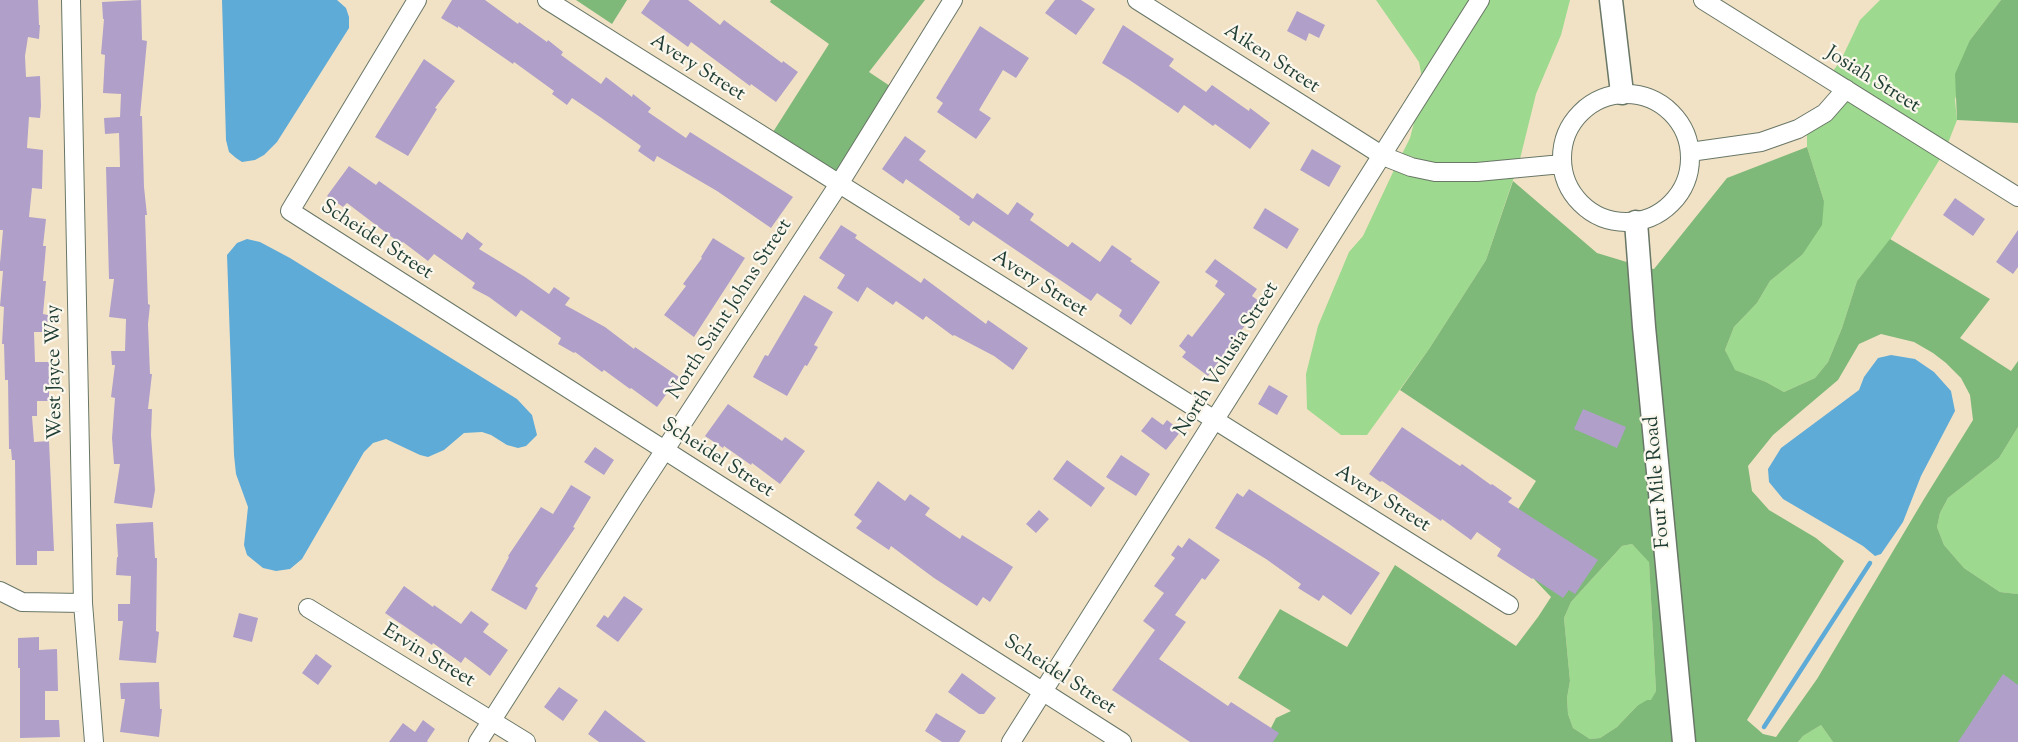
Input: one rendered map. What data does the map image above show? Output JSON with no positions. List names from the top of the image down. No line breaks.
{"streets":{"main road":["Four Mile Road"],"street":["Aiken Street","Avery Street","Josiah Street","Scheidel Street","North Saint Johns Street","North Volusia Street","West Jayce Way","Ervin Street"]},"crossings":[["Aiken Street","North Volusia Street"],["Aiken Street","Four Mile Road"],["Avery Street","North Saint Johns Street"],["Avery Street","North Volusia Street"],["Scheidel Street","North Saint Johns Street"],["Scheidel Street","North Volusia Street"],["North Saint Johns Street","Ervin Street"]]}
